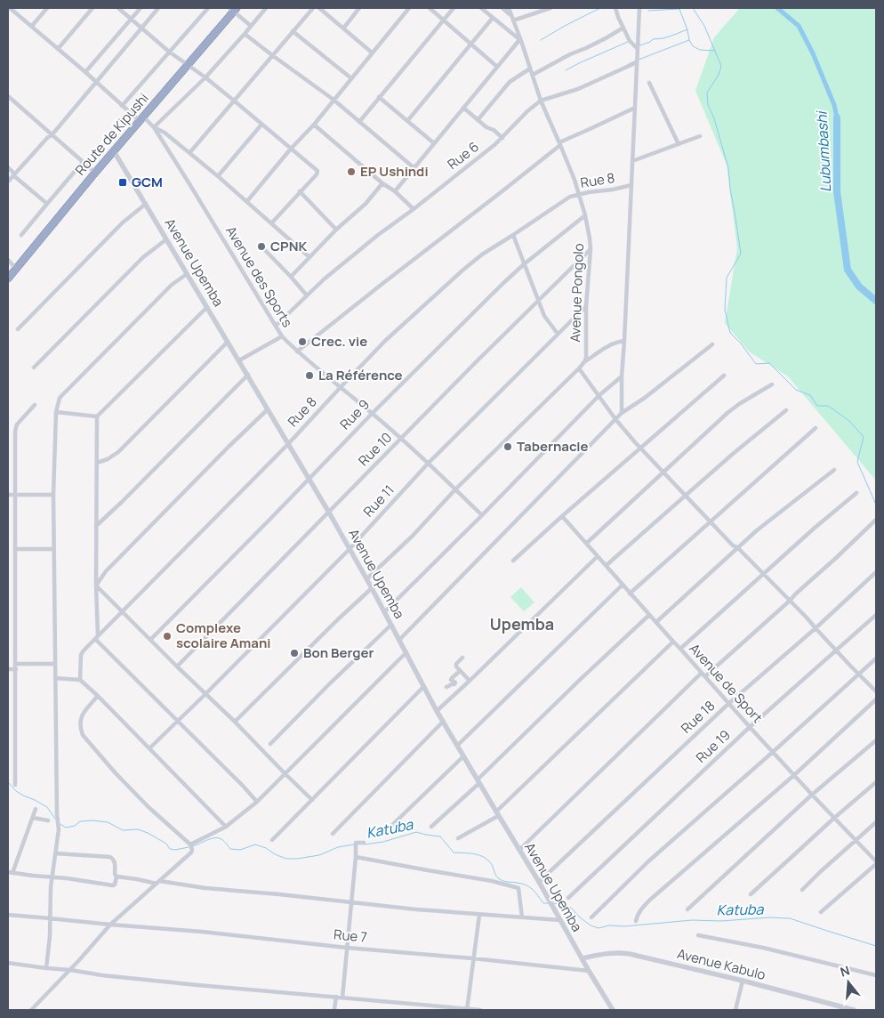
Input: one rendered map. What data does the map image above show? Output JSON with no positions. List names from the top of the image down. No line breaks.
{"streets":{"highway":["Route de Kipushi"],"street":["Rue 6","Rue 8","Avenue Upemba","Avenue des Sports","Avenue Pongolo","Rue 9","Rue 10","Rue 11","Avenue de Sport","Rue 18","Rue 19","Rue 7","Avenue Kabulo"]},"crossings":[["Route de Kipushi","Avenue Upemba"],["Route de Kipushi","Avenue des Sports"],["Rue 6","Avenue des Sports"],["Rue 6","Avenue Pongolo"],["Rue 8","Avenue Upemba"],["Rue 8","Avenue des Sports"],["Rue 8","Avenue Pongolo"],["Avenue Upemba","Rue 9"],["Avenue Upemba","Rue 10"],["Avenue Upemba","Rue 11"],["Avenue Upemba","Rue 18"],["Avenue Upemba","Rue 7"],["Avenue Upemba","Avenue Kabulo"],["Avenue des Sports","Rue 9"],["Avenue des Sports","Rue 10"],["Avenue des Sports","Rue 11"],["Avenue Pongolo","Rue 9"],["Avenue Pongolo","Rue 10"],["Avenue Pongolo","Rue 11"],["Avenue de Sport","Rue 18"],["Avenue de Sport","Rue 19"]],"districts":["Upemba"],"water":["Lubumbashi","Katuba"],"places":{"other":["EP Ushindi","CPNK","Crec. vie","La Référence","Tabernacle","Complexe scolaire Amani","Bon Berger"],"transit":["GCM"]},"north":"top"}
